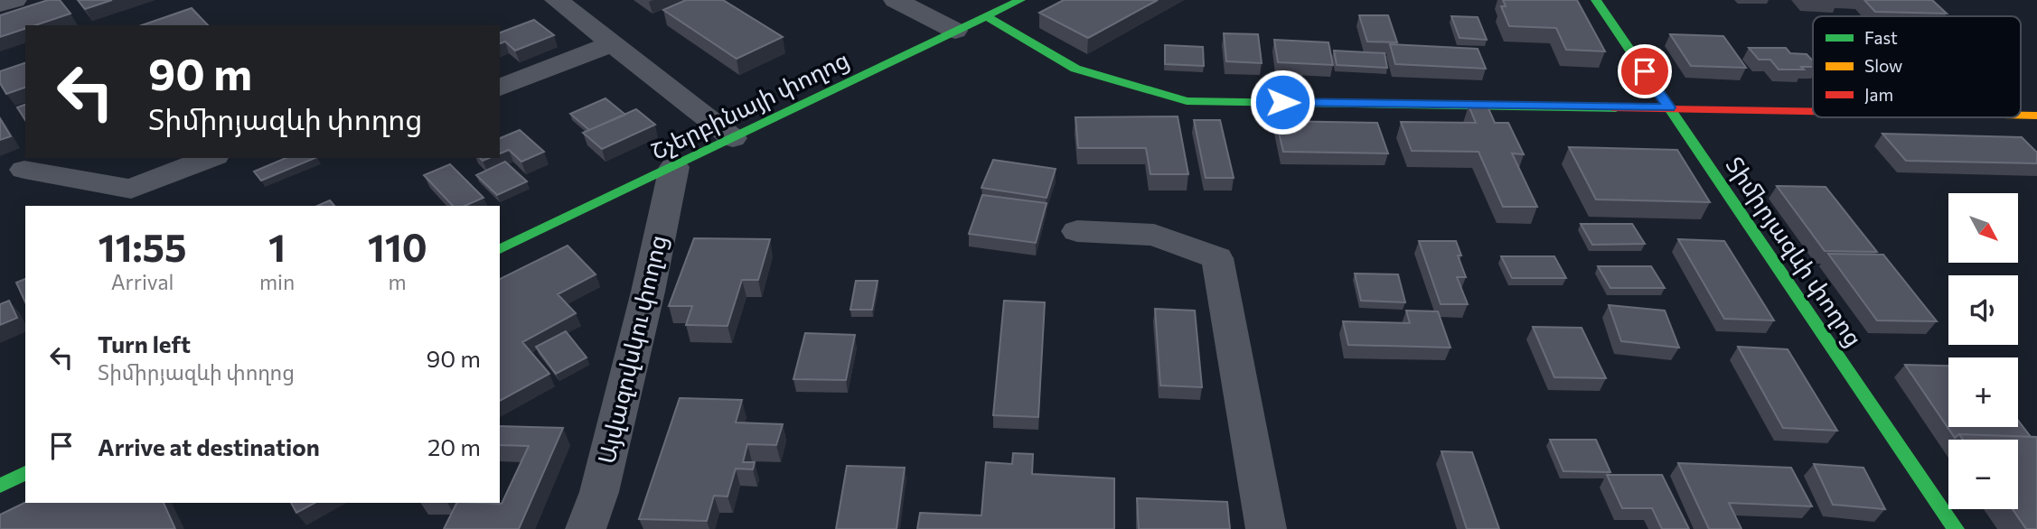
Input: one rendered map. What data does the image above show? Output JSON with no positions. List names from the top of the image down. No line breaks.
{"streets":{"street":["Շչերբինայի փողոց","Տիմիրյազևի փողոց","Այվազովսկու փողոց"]},"crossings":[["Շչերբինայի փողոց","Այվազովսկու փողոց"]],"legend":["Fast","Slow","Jam"],"north":"bottom right","page":{"turn":["90 m","Տիմիրյազևի փողոց"],"map_buttons":["+","−"],"eta":["11:55","Arrival","1","min","110","m"],"list":[{"name":"Turn left","note":"Տիմիրյազևի փողոց","value":"90 m"},{"name":"Arrive at destination","value":"20 m"}]}}
